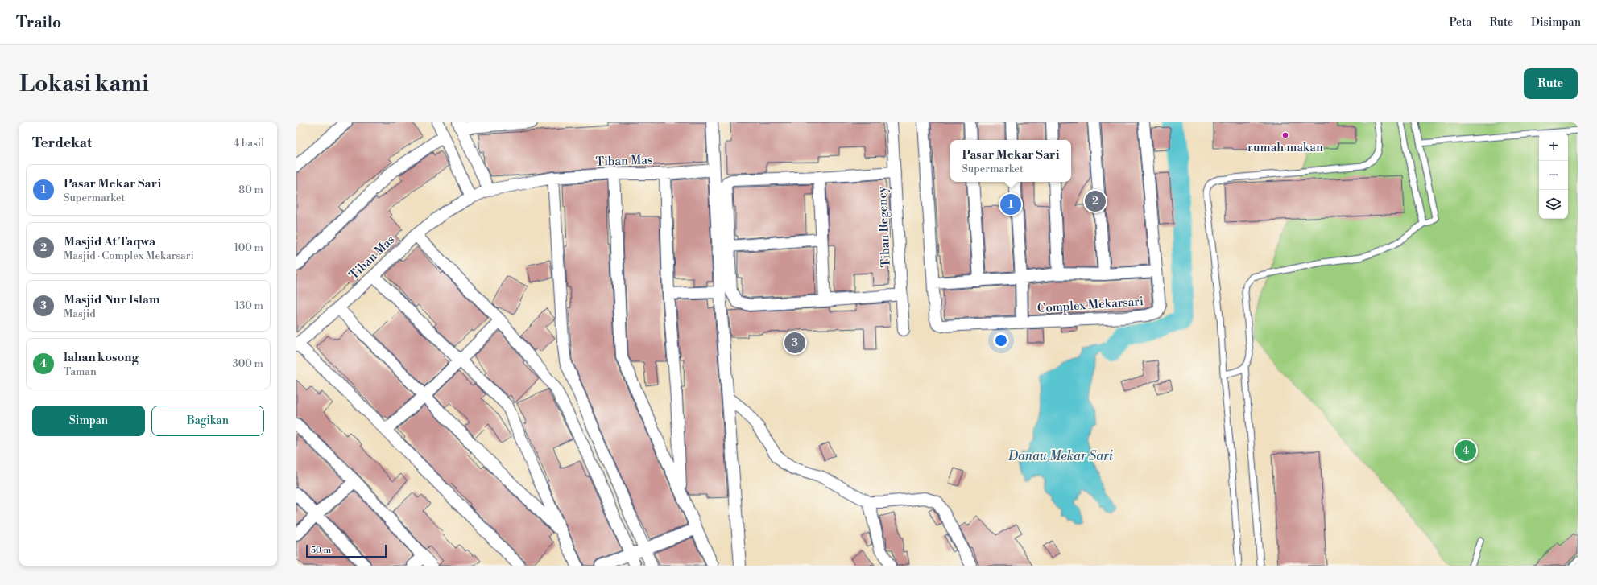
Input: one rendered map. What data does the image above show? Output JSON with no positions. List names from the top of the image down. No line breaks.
{"streets":{"street":["Tiban Mas","Tiban Regency","Complex Mekarsari"]},"water":["Danau Mekar Sari"],"places":["rumah makan"],"scale_bar":"50 m","page":{"header":"Trailo","nav":["Peta","Rute","Disimpan"],"buttons":["Rute",["Simpan","Bagikan"]],"title":"Lokasi kami","heading":["Terdekat","4 hasil"],"map_buttons":["+","−"],"popup":["Pasar Mekar Sari","Supermarket"],"list":[{"mark":"1","name":"Pasar Mekar Sari","note":"Supermarket","value":"80 m"},{"mark":"2","name":"Masjid At Taqwa","note":"Masjid · Complex Mekarsari","value":"100 m"},{"mark":"3","name":"Masjid Nur Islam","note":"Masjid","value":"130 m"},{"mark":"4","name":"lahan kosong","note":"Taman","value":"300 m"}],"pins":["2","1","3","4"],"scale":"50 m"}}
